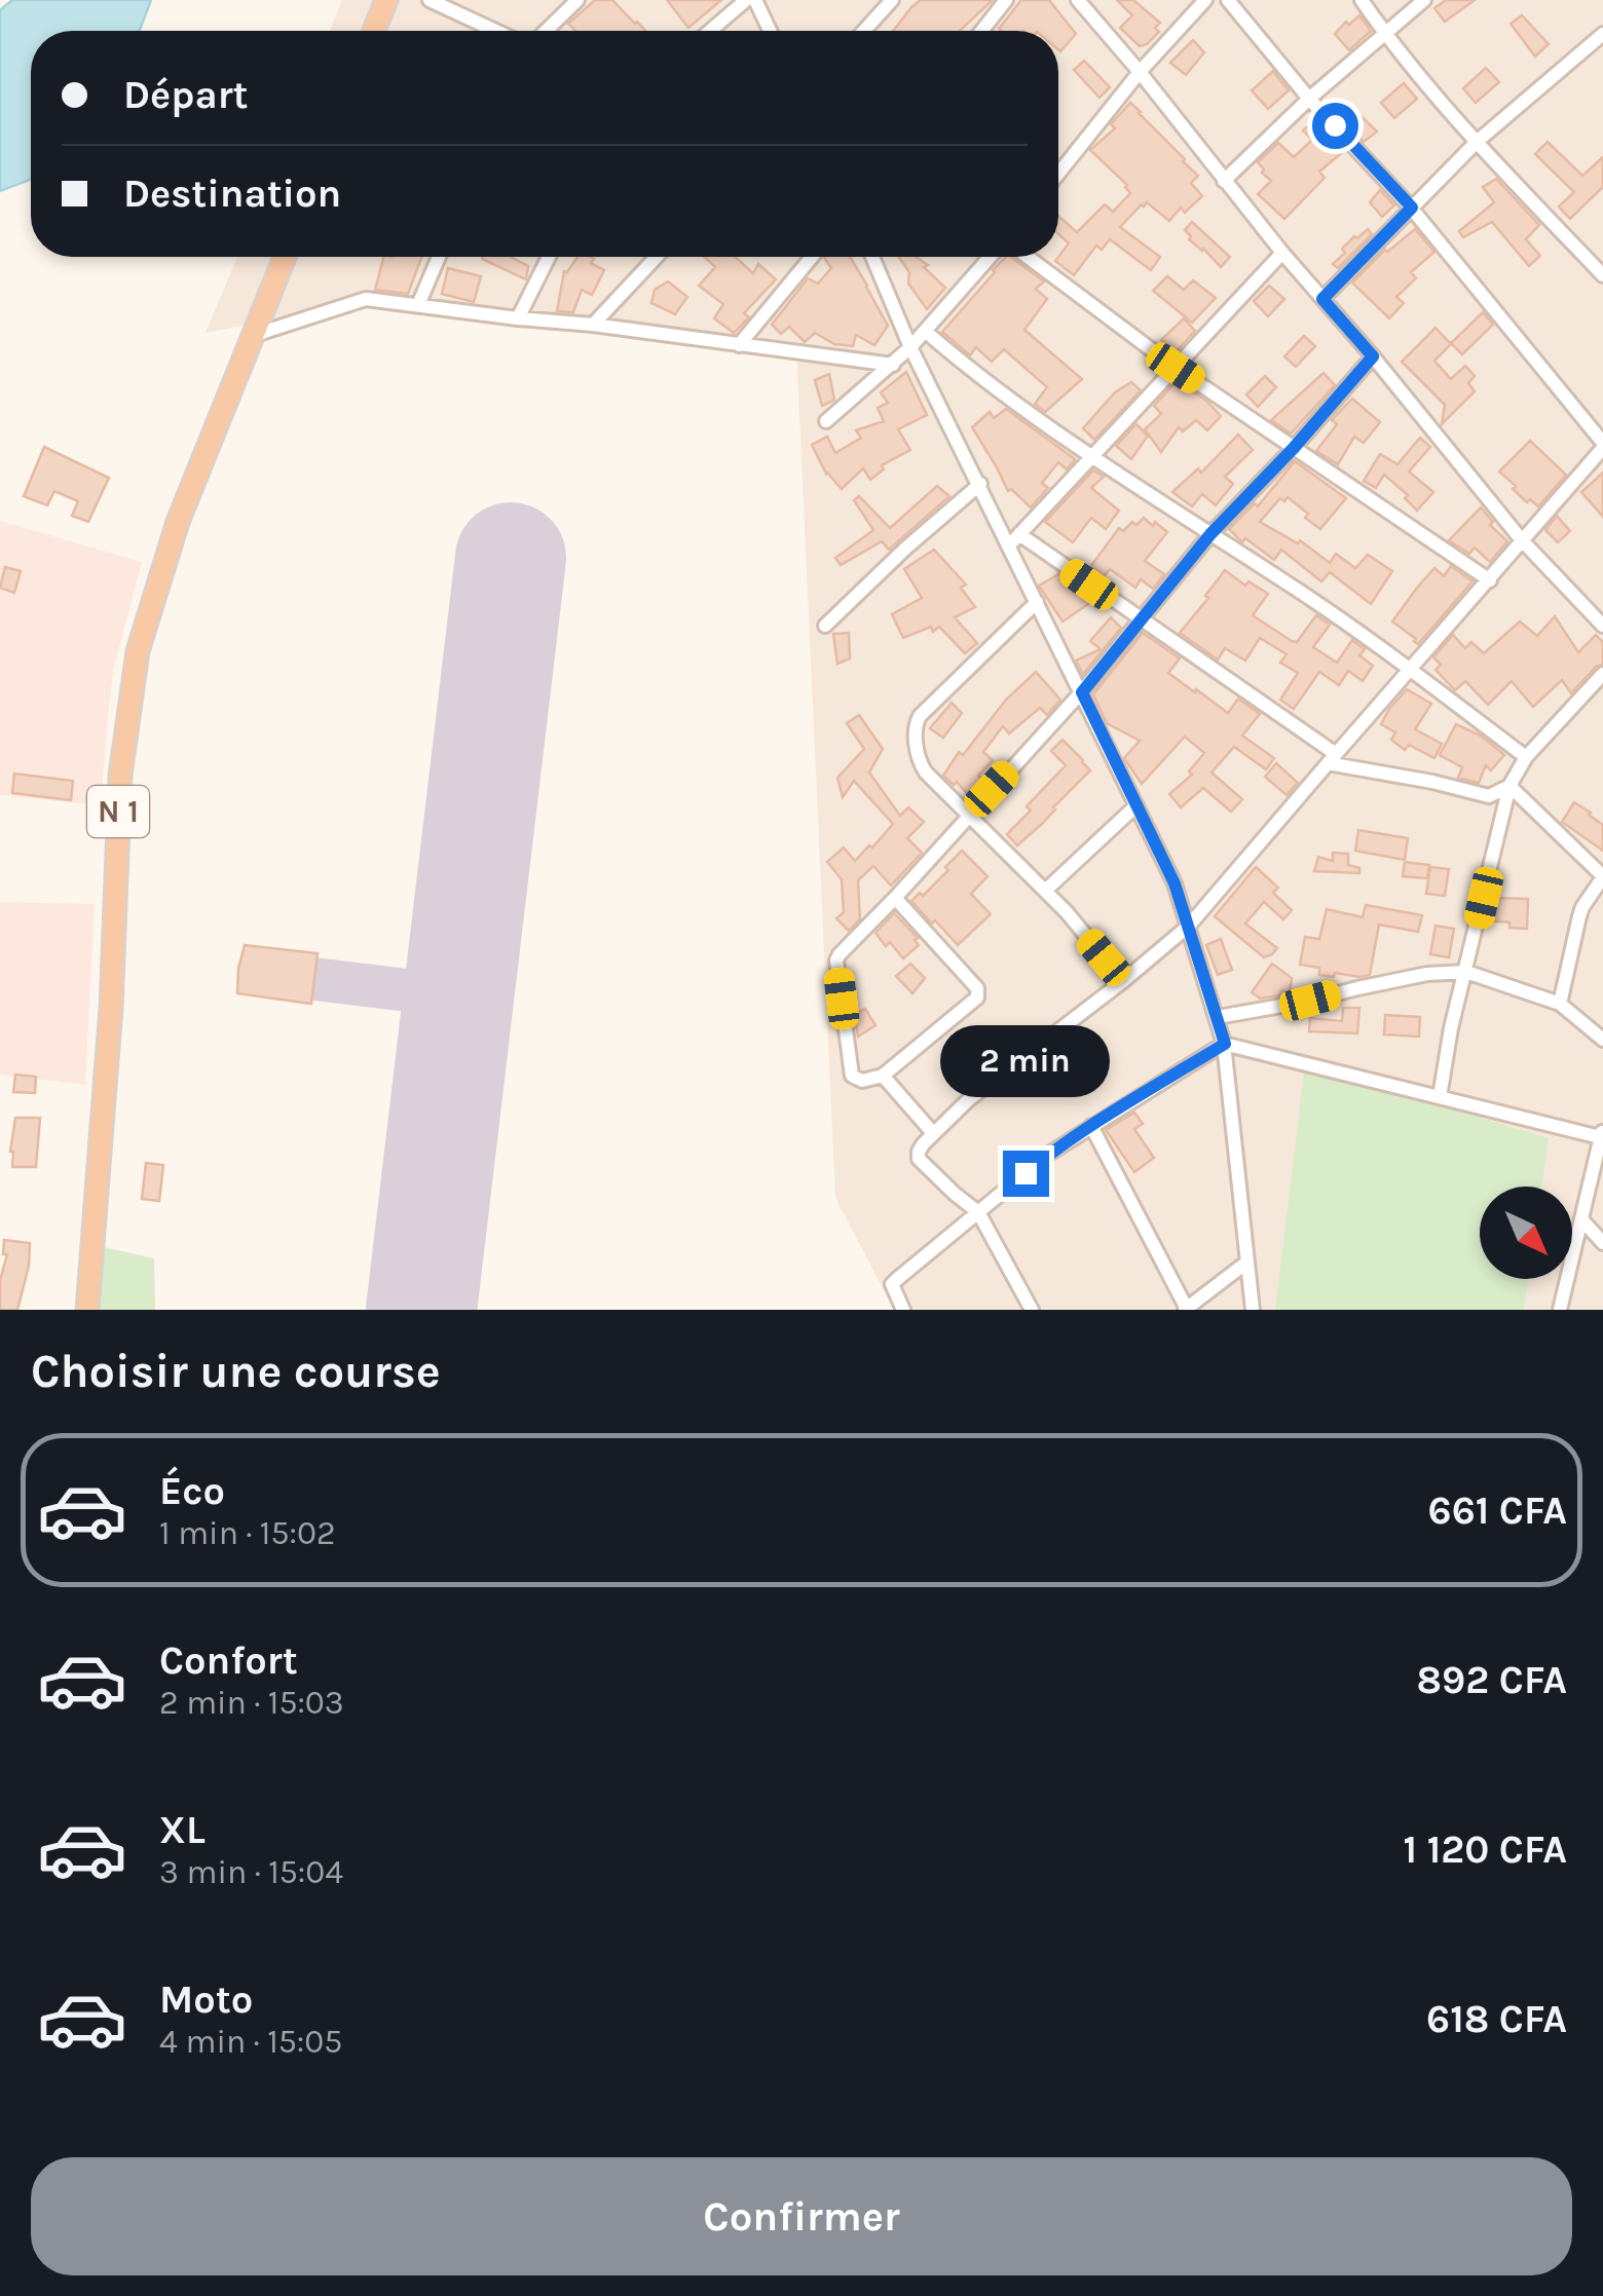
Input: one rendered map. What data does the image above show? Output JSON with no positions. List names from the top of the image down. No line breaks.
{"streets":{"highway":["N 1"]},"north":"bottom right","page":{"banner":["Départ","Destination"],"bubble":"2 min","heading":"Choisir une course","list":[{"name":"Éco","note":"1 min · 15:02","value":"661 CFA"},{"name":"Confort","note":"2 min · 15:03","value":"892 CFA"},{"name":"XL","note":"3 min · 15:04","value":"1 120 CFA"},{"name":"Moto","note":"4 min · 15:05","value":"618 CFA"}],"buttons":"Confirmer"}}
